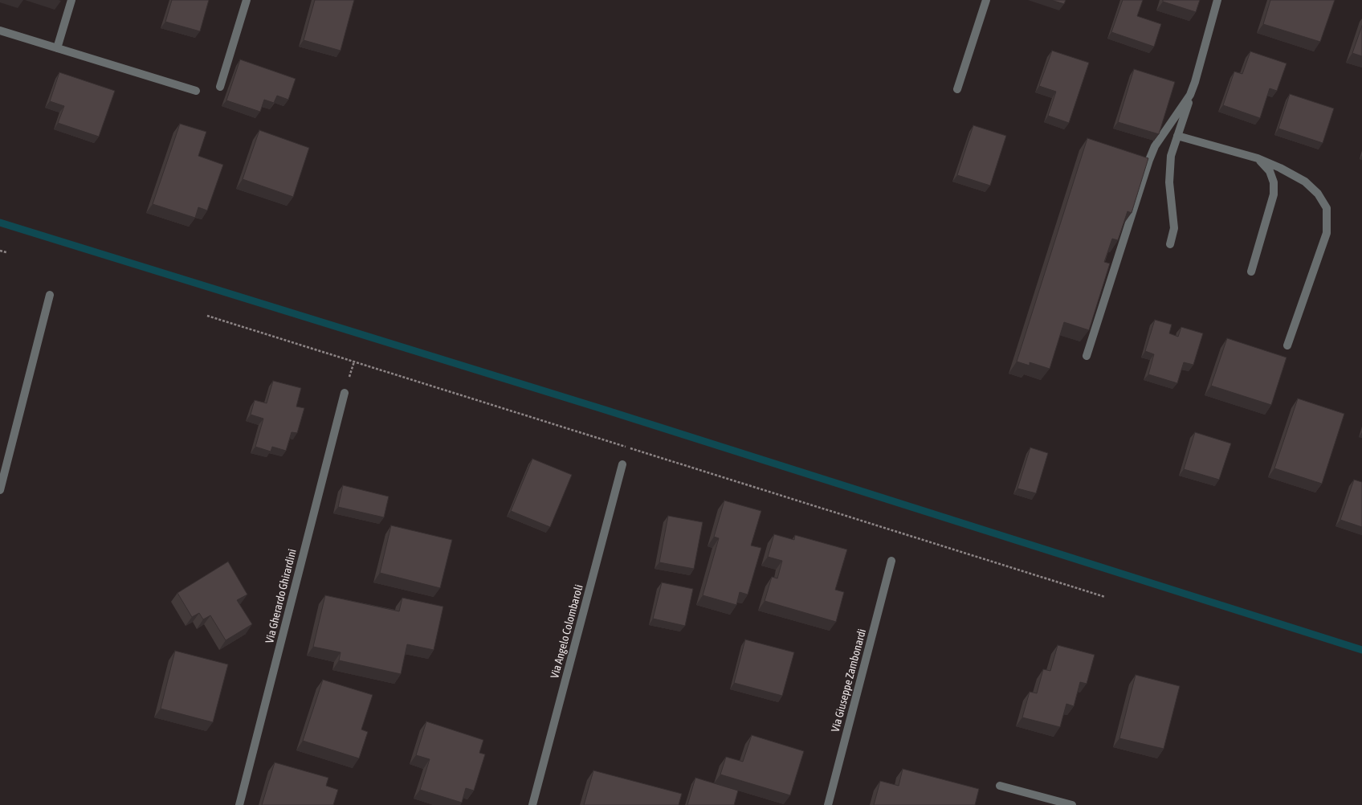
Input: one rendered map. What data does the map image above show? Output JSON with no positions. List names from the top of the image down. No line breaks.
{"streets":{"street":["Via Gherardo Ghirardini","Via Angelo Colombaroli","Via Giuseppe Zambonardi"]}}
